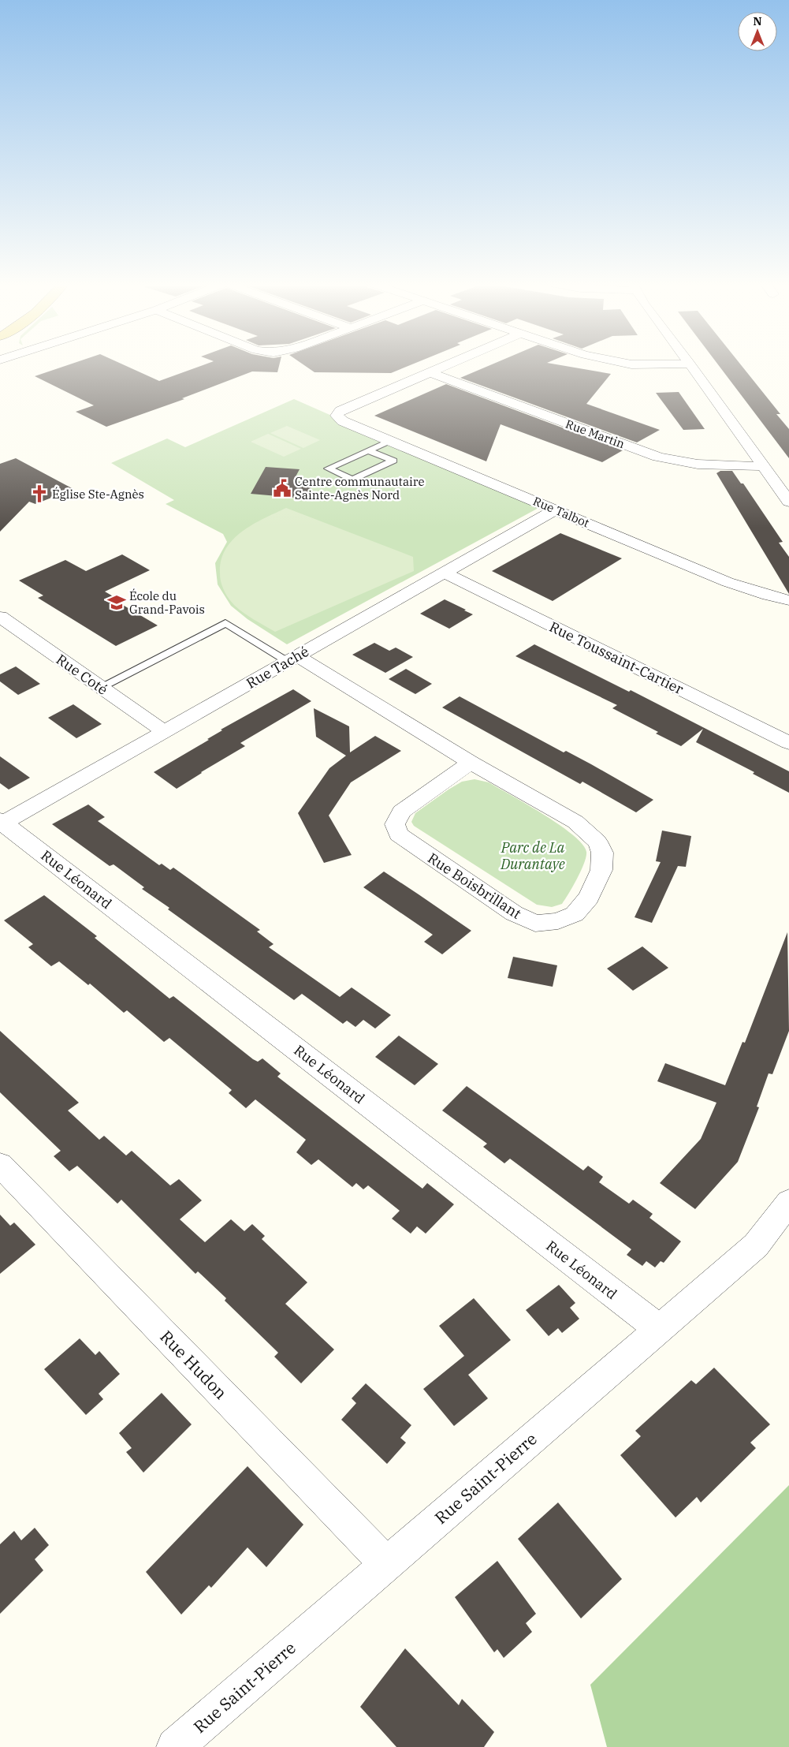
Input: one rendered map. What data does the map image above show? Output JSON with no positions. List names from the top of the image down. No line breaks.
{"streets":{"street":["Rue Martin","Rue Talbot","Rue Toussaint-Cartier","Rue Taché","Rue Coté","Rue Léonard","Rue Boisbrillant","Rue Hudon","Rue Saint-Pierre"]},"crossings":[["Rue Martin","Rue Talbot"],["Rue Talbot","Rue Taché"],["Rue Toussaint-Cartier","Rue Taché"],["Rue Taché","Rue Coté"],["Rue Taché","Rue Léonard"],["Rue Taché","Rue Boisbrillant"],["Rue Léonard","Rue Saint-Pierre"],["Rue Hudon","Rue Saint-Pierre"]],"parks":["Parc de La Durantaye"],"places":{"public building":["Centre communautaire Sainte-Agnès Nord"],"church":["Église Ste-Agnès"],"school or university":["École du Grand-Pavois"]},"north":"top"}
